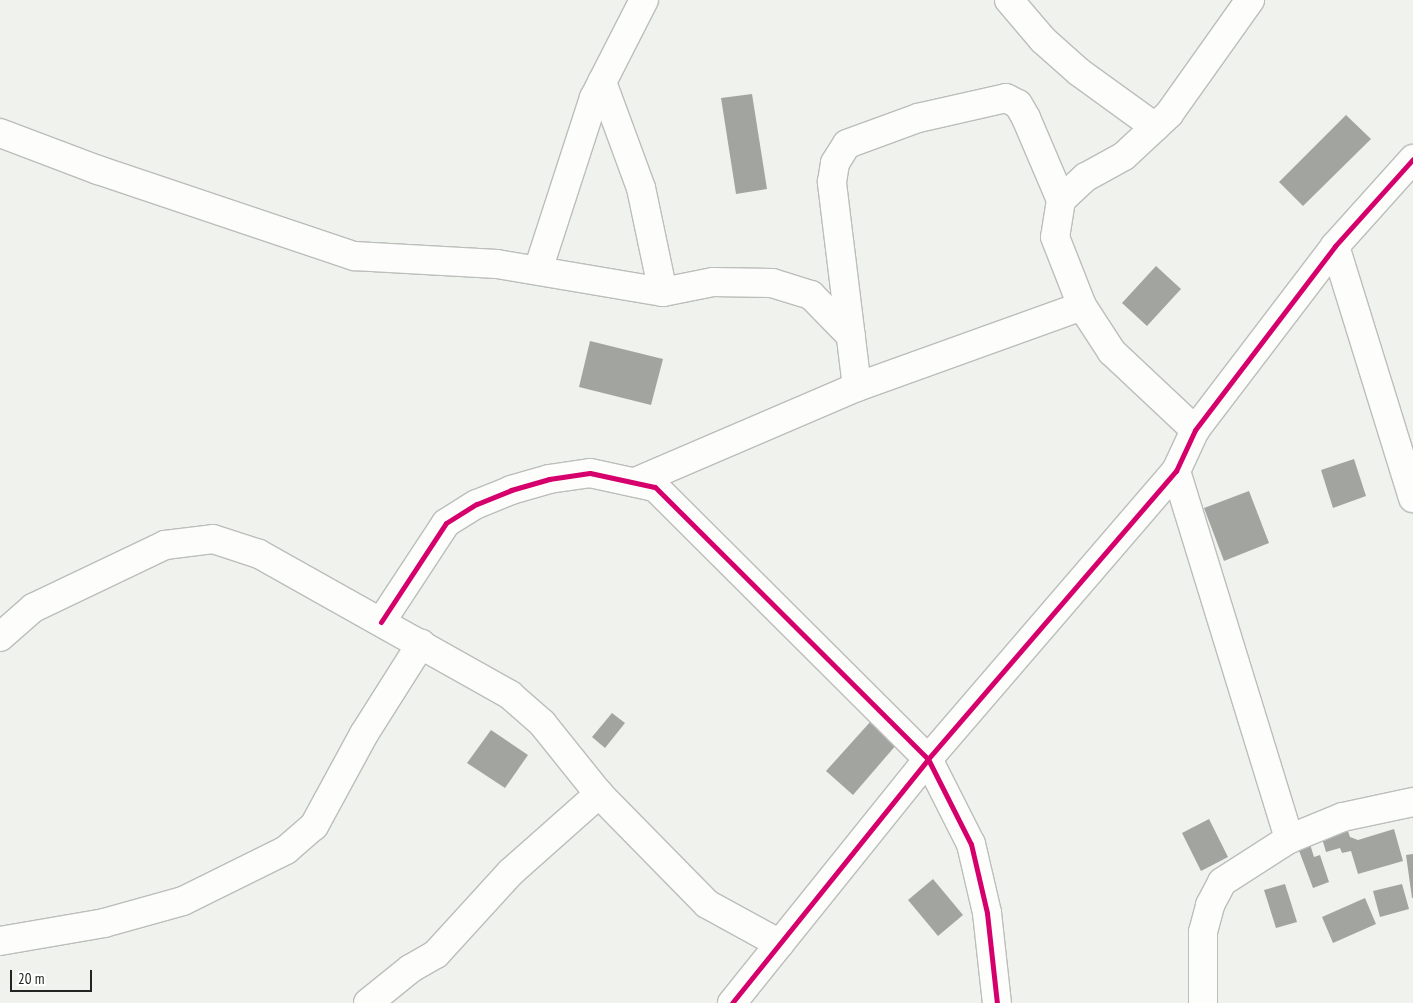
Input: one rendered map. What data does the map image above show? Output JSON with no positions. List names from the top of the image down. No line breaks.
{"scale_bar":"20 m"}
